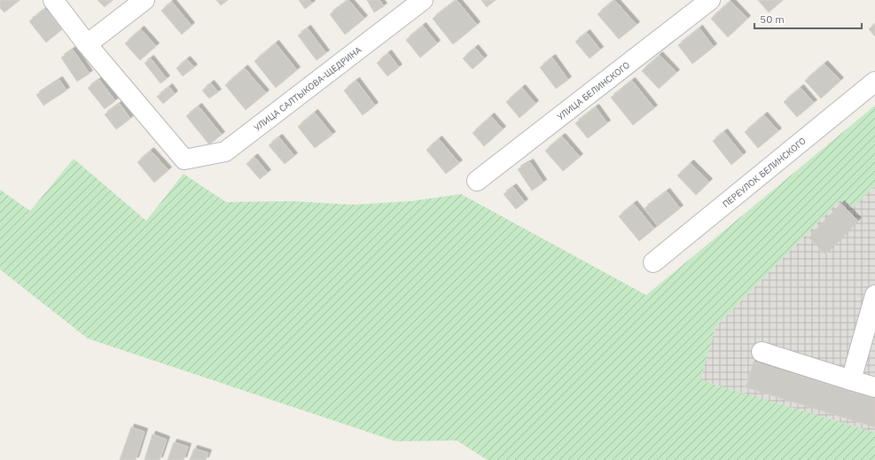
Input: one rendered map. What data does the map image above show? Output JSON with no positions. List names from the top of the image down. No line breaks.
{"streets":{"street":["УЛИЦА САЛТЫКОВА-ЩЕДРИНА","УЛИЦА БЕЛИНСКОГО","ПЕРЕУЛОК БЕЛИНСКОГО"]},"scale_bar":"50 m"}
